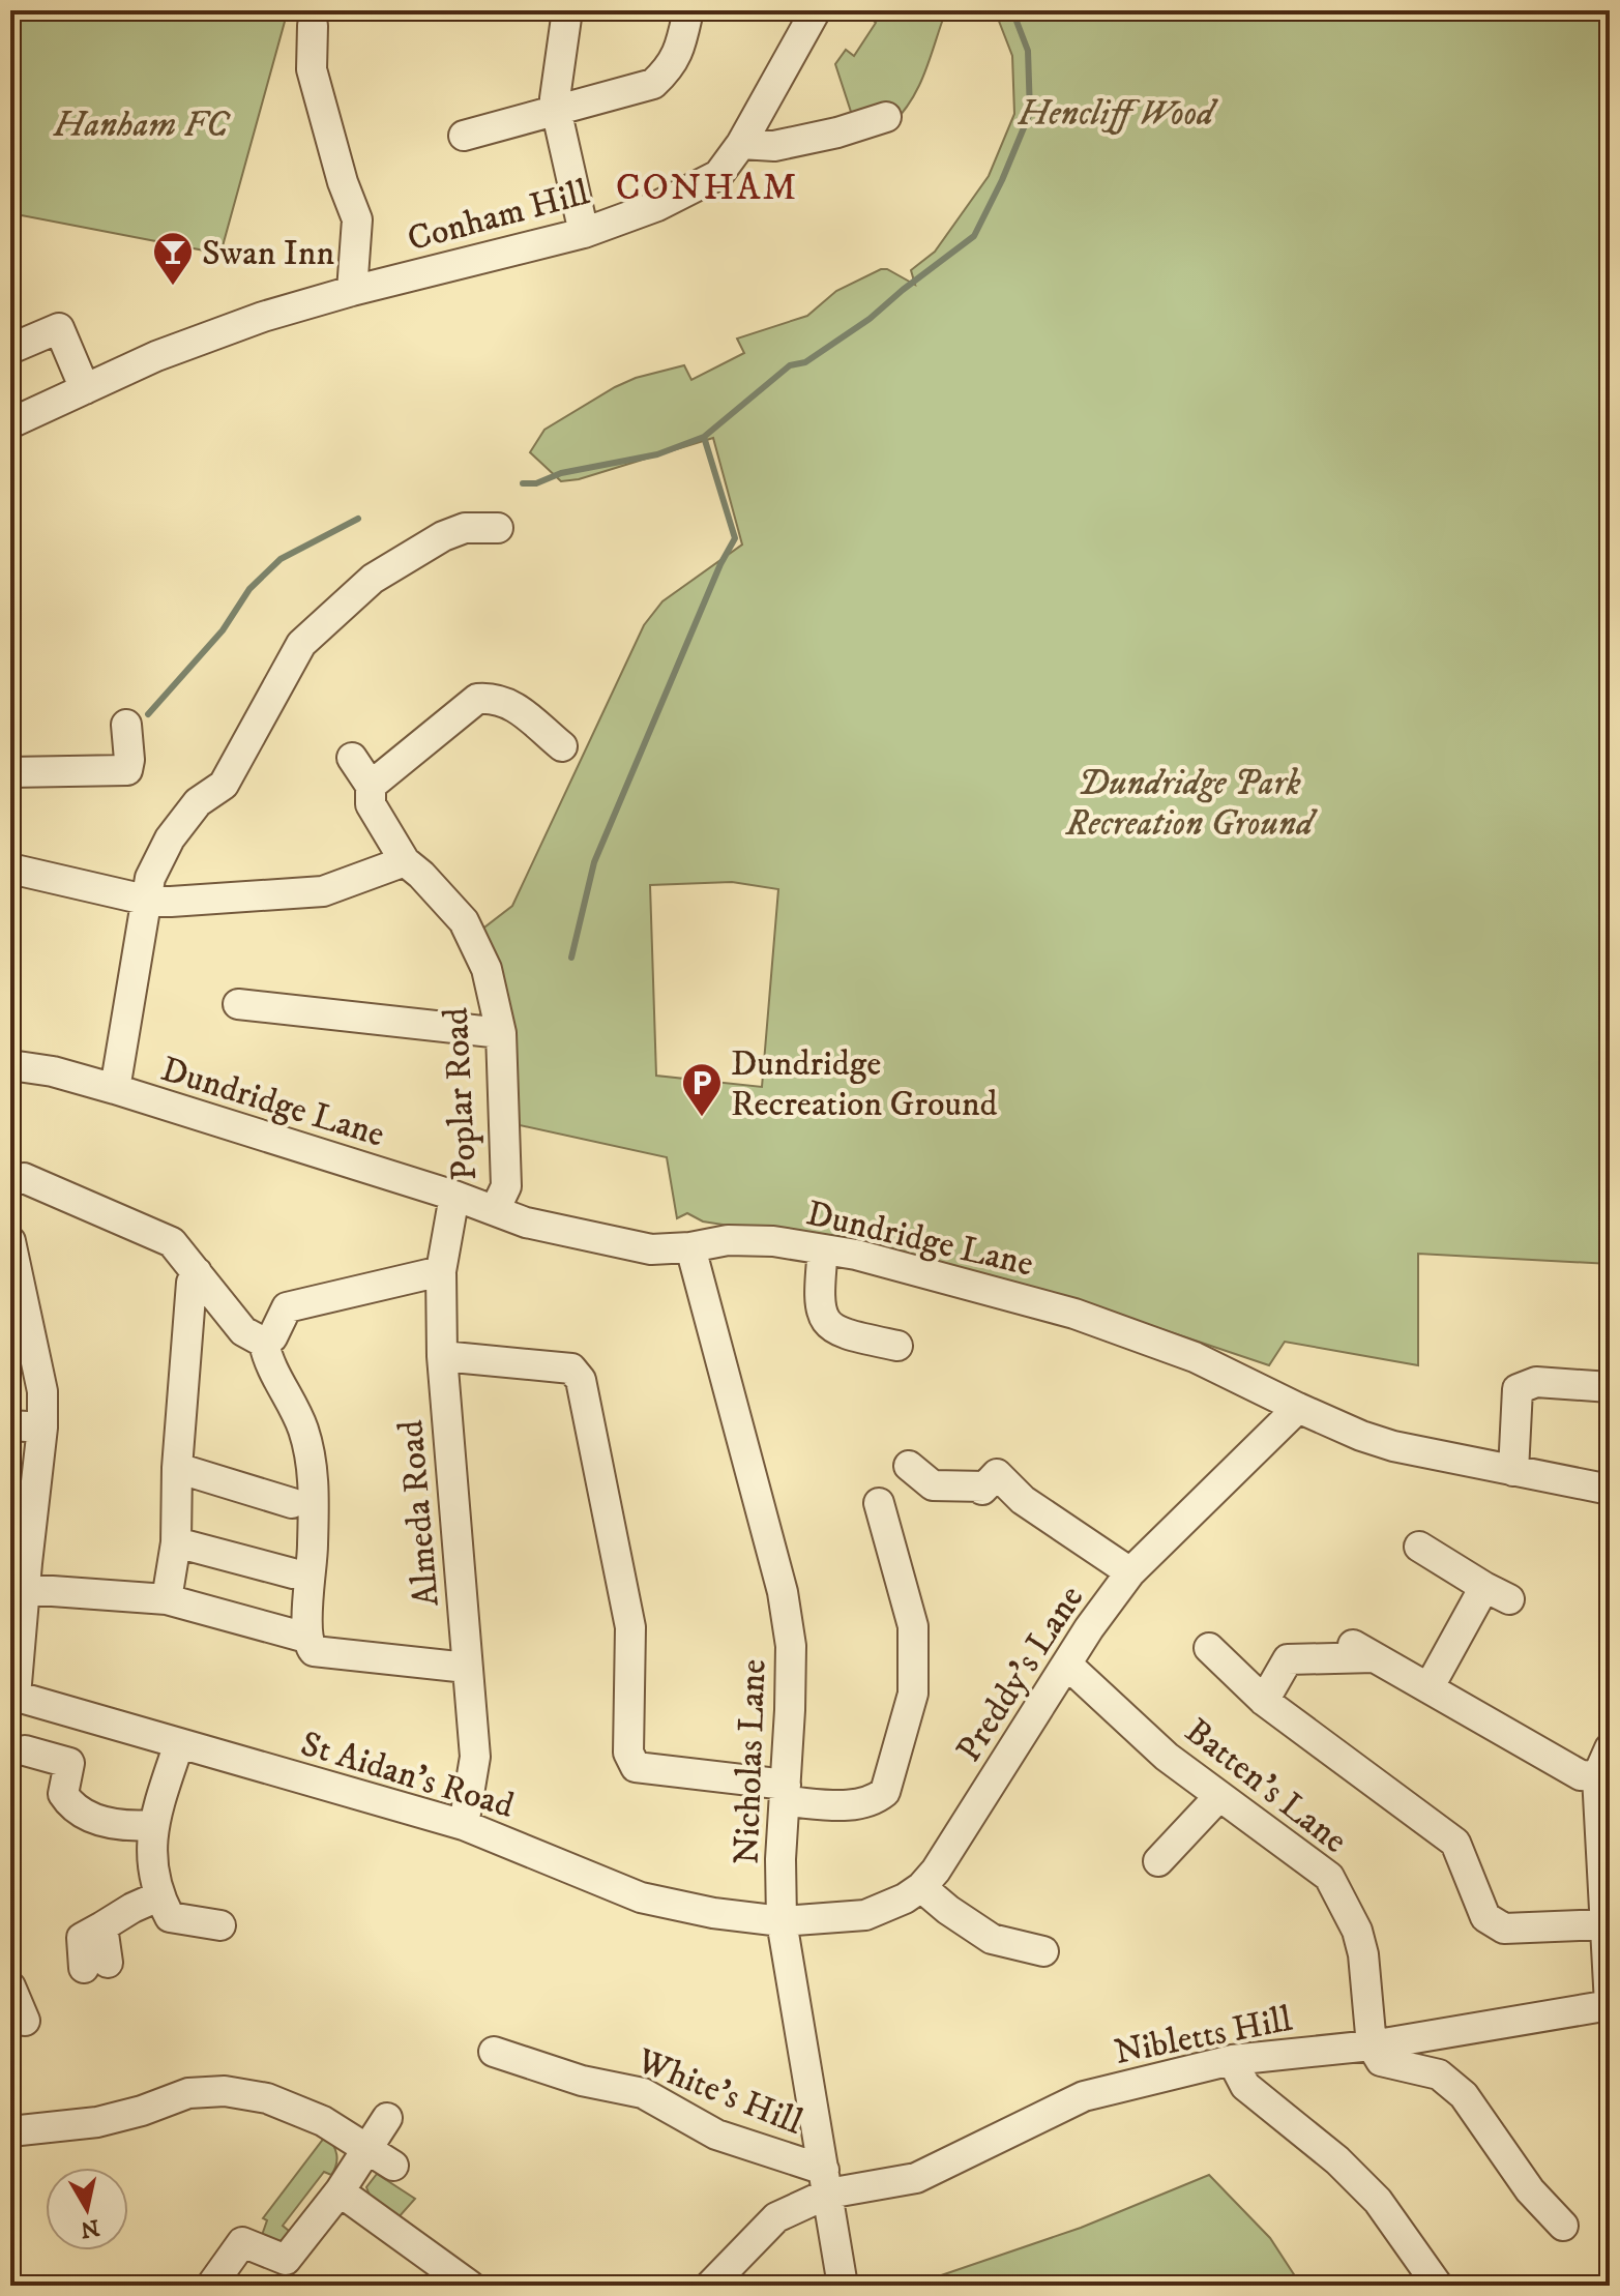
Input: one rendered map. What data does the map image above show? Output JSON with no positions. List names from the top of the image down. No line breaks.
{"streets":{"street":["Conham Hill","Poplar Road","Dundridge Lane","Almeda Road","Preddy's Lane","Nicholas Lane","St Aidan's Road","Batten's Lane","Nibletts Hill","White's Hill"]},"crossings":[["Poplar Road","Dundridge Lane"],["Dundridge Lane","Almeda Road"],["Dundridge Lane","Preddy's Lane"],["Dundridge Lane","Nicholas Lane"],["Almeda Road","St Aidan's Road"],["Preddy's Lane","Nicholas Lane"],["Preddy's Lane","St Aidan's Road"],["Preddy's Lane","Batten's Lane"],["Nicholas Lane","St Aidan's Road"],["Nicholas Lane","Nibletts Hill"],["Nicholas Lane","White's Hill"],["Batten's Lane","Nibletts Hill"],["Nibletts Hill","White's Hill"]],"districts":["CONHAM"],"parks":["Hencliff Wood","Hanham FC","Dundridge Park Recreation Ground"],"places":{"bar":["Swan Inn"],"parking":["Dundridge Recreation Ground"]},"north":"bottom"}
